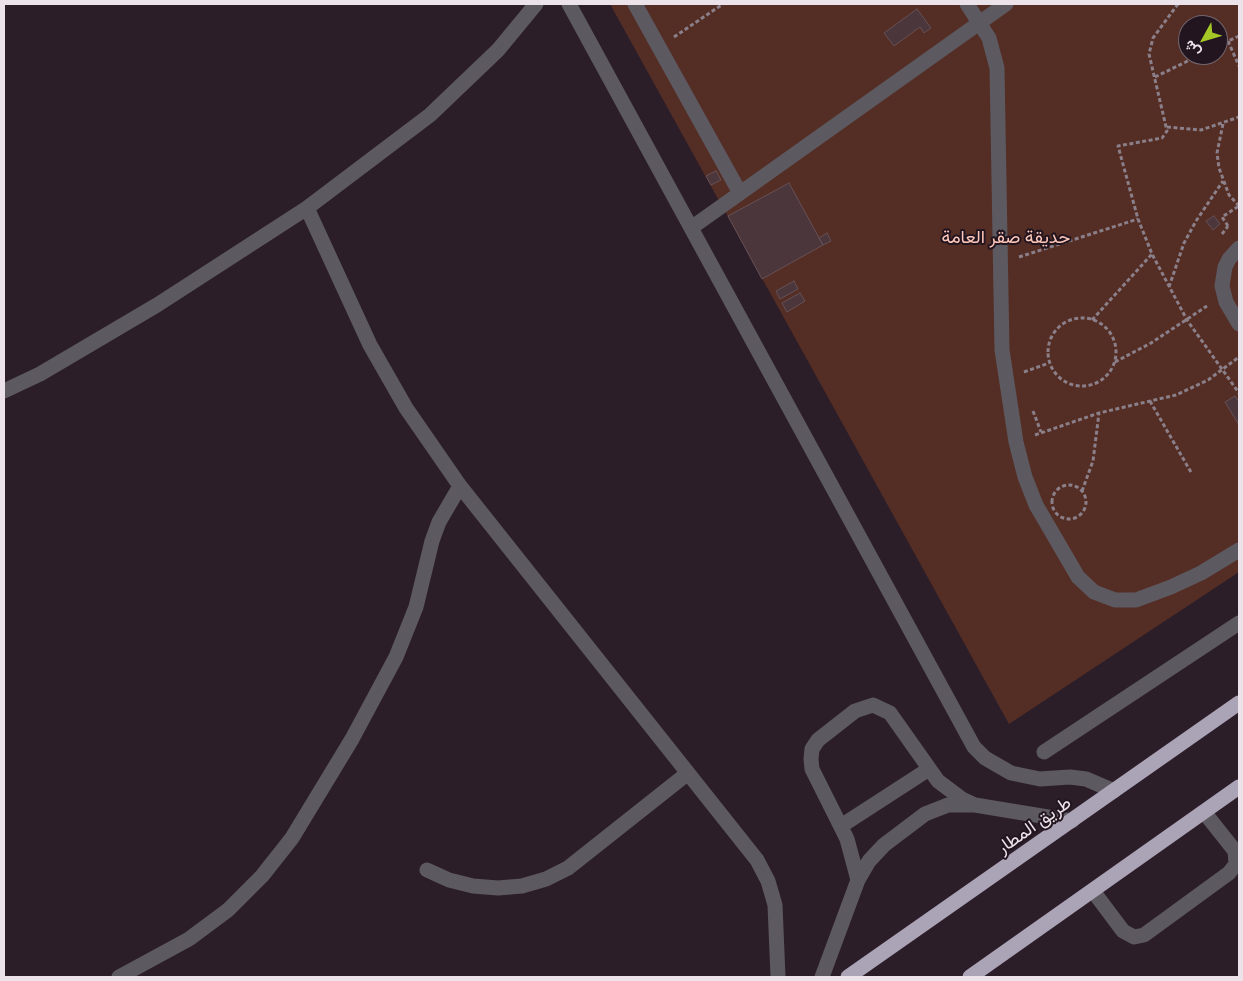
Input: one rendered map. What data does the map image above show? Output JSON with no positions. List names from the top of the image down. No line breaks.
{"streets":{"highway":["طريق المطار"]},"parks":["حديقة صقر العامة"],"north":"bottom left"}
